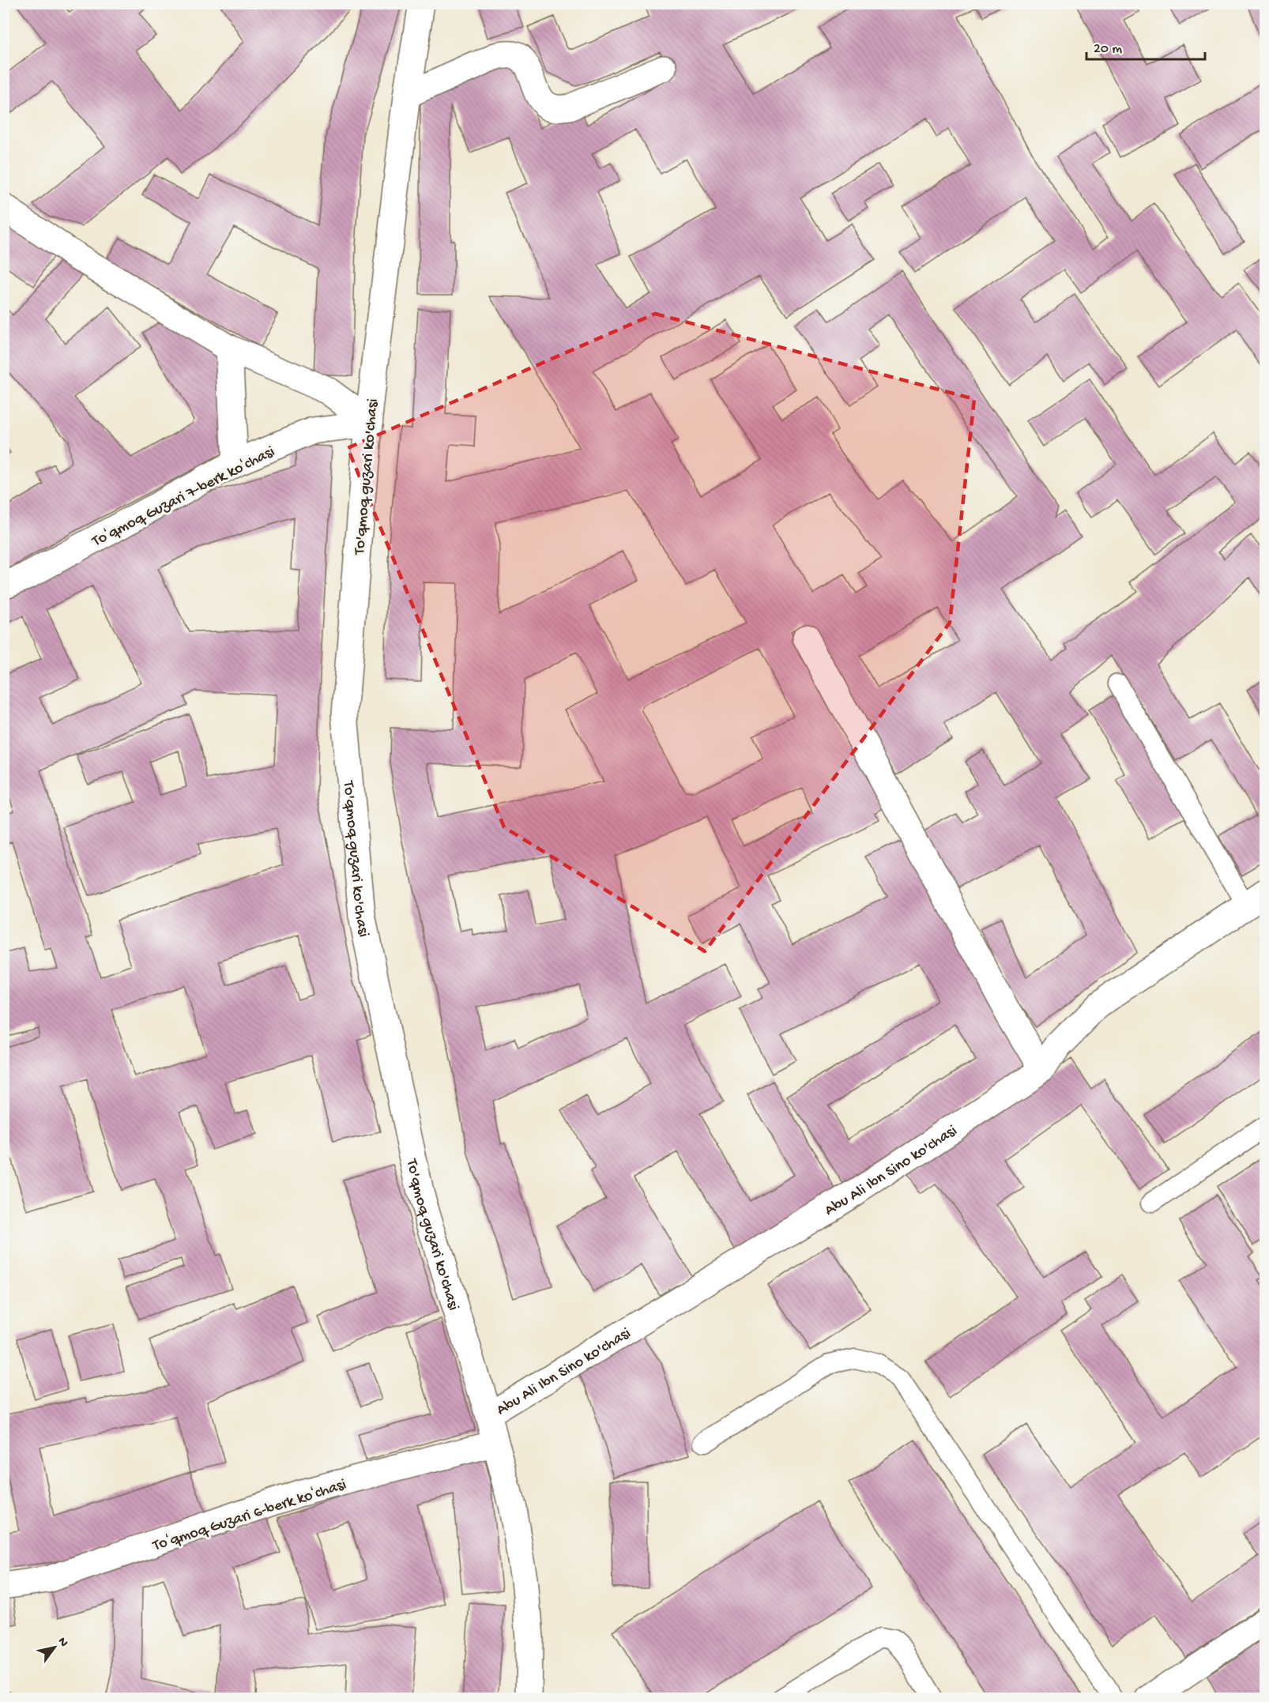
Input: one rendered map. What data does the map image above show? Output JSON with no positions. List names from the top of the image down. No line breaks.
{"streets":{"street":["To'qmoq guzari ko'chasi","Toʻqmoq Guzari 7-berk koʻchasi","Abu Ali Ibn Sino ko'chasi","Toʻqmoq Guzari 6-berk koʻchasi"]},"crossings":[["To'qmoq guzari ko'chasi","Toʻqmoq Guzari 7-berk koʻchasi"],["To'qmoq guzari ko'chasi","Abu Ali Ibn Sino ko'chasi"],["To'qmoq guzari ko'chasi","Toʻqmoq Guzari 6-berk koʻchasi"]],"scale_bar":"20 m","north":"top right"}
